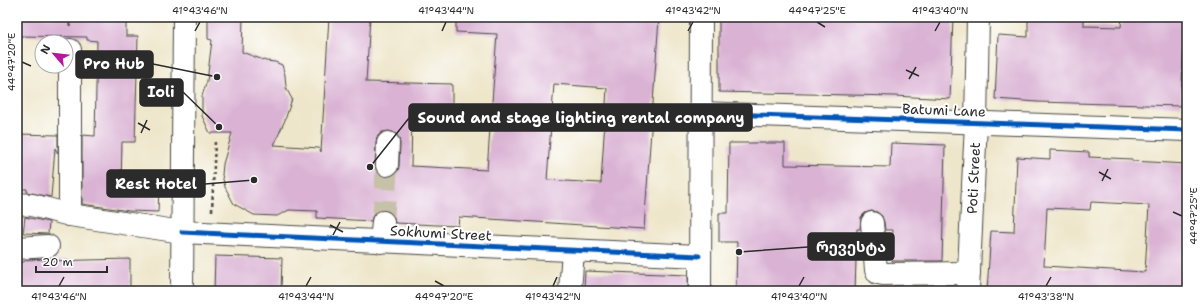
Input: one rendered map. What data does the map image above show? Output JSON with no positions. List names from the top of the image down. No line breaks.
{"streets":{"street":["Batumi Lane","Poti Street","Sokhumi Street"]},"crossings":[["Batumi Lane","Poti Street"]],"places":["Pro Hub","Ioli","Sound and stage lighting rental company","Rest Hotel","რევესტა"],"scale_bar":"20 m","north":"top left","coordinates":["41°43'46\"N","41°43'44\"N","41°43'42\"N","44°47'25\"E","41°43'40\"N","44°47'20\"E","41°43'38\"N"]}
